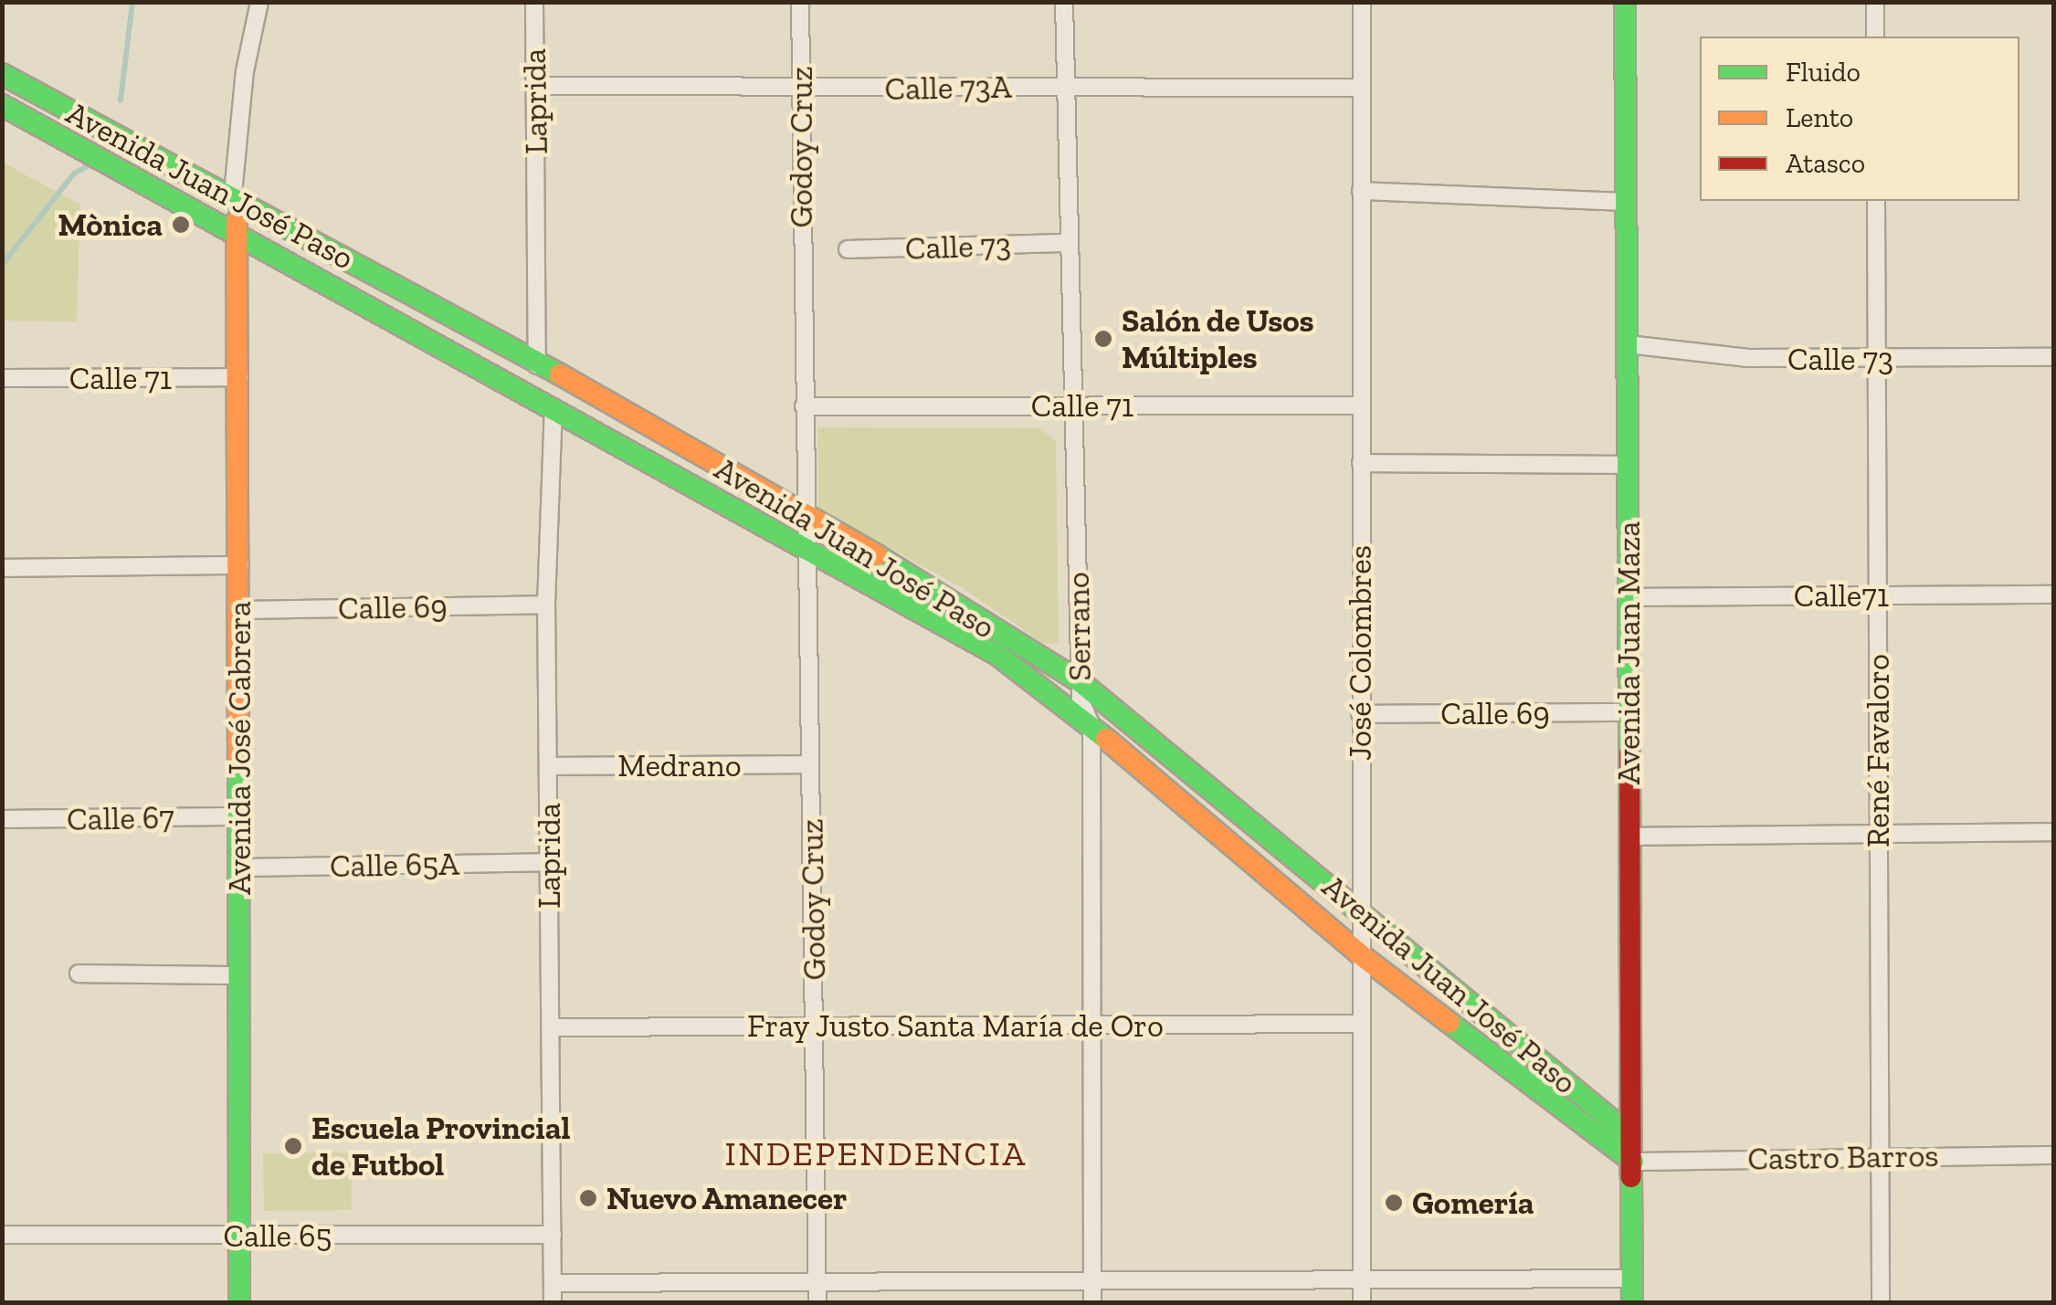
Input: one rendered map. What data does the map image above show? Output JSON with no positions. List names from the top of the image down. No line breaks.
{"streets":{"main road":["Avenida Juan José Paso","Avenida Juan Maza","Avenida José Cabrera"],"street":["Calle 73A","Laprida","Godoy Cruz","Calle 73","Calle 71","Calle71","Calle 69","Serrano","José Colombres","René Favaloro","Medrano","Calle 67","Calle 65A","Fray Justo Santa María de Oro","Castro Barros","Calle 65"]},"crossings":[["Calle 73A","Laprida"],["Calle 73A","Godoy Cruz"],["Calle 73A","Serrano"],["Calle 73A","José Colombres"],["Laprida","Avenida Juan José Paso"],["Laprida","Calle 69"],["Laprida","Medrano"],["Laprida","Calle 65A"],["Laprida","Fray Justo Santa María de Oro"],["Laprida","Calle 65"],["Godoy Cruz","Avenida Juan José Paso"],["Godoy Cruz","Calle 71"],["Godoy Cruz","Medrano"],["Godoy Cruz","Fray Justo Santa María de Oro"],["Avenida Juan José Paso","Serrano"],["Avenida Juan José Paso","José Colombres"],["Avenida Juan José Paso","Avenida Juan Maza"],["Avenida Juan José Paso","Avenida José Cabrera"],["Avenida Juan José Paso","Castro Barros"],["Calle 73","Serrano"],["Calle 73","Avenida Juan Maza"],["Calle 73","René Favaloro"],["Calle 71","Serrano"],["Calle 71","José Colombres"],["Calle 71","Avenida José Cabrera"],["Calle71","Avenida Juan Maza"],["Calle71","René Favaloro"],["Calle 69","José Colombres"],["Calle 69","Avenida Juan Maza"],["Calle 69","Avenida José Cabrera"],["Serrano","Fray Justo Santa María de Oro"],["José Colombres","Fray Justo Santa María de Oro"],["Avenida Juan Maza","Castro Barros"],["Avenida José Cabrera","Calle 67"],["Avenida José Cabrera","Calle 65A"],["Avenida José Cabrera","Calle 65"],["René Favaloro","Castro Barros"]],"districts":["INDEPENDENCIA"],"places":["Mònica","Salón de Usos Múltiples","Escuela Provincial de Futbol","Nuevo Amanecer","Gomería"],"legend":["Fluido","Lento","Atasco"]}
